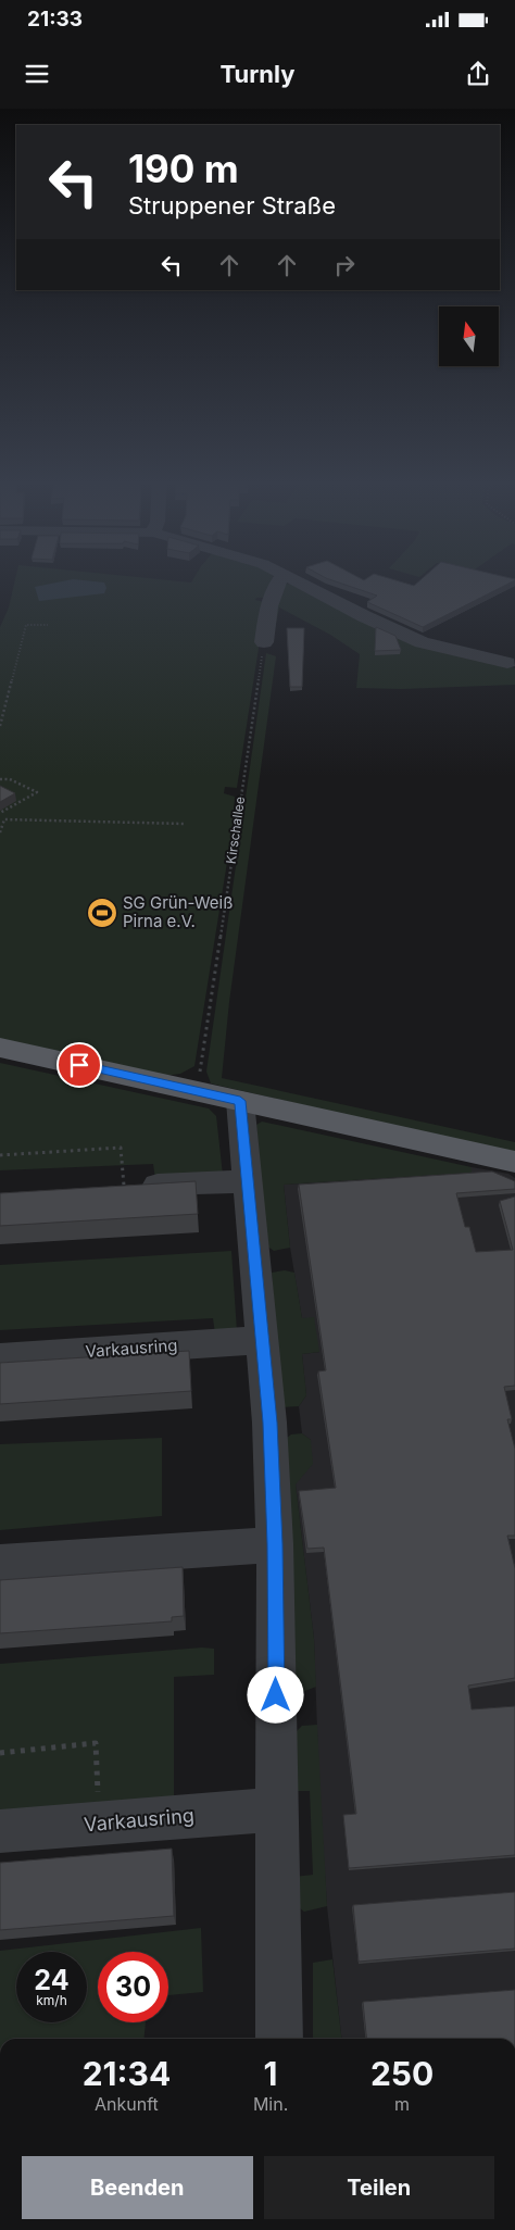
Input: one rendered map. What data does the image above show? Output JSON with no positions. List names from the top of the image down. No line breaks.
{"streets":{"street":["Varkausring"],"path":["Kirschallee"]},"places":{"sports":["SG Grün-Weiß Pirna e.V."]},"north":"top","page":{"status":"21:33","header":"Turnly","turn":["190 m","Struppener Straße"],"speed":"24 km/h","limit":"30","eta":["21:34","Ankunft","1","Min.","250","m"],"buttons":["Beenden","Teilen"]}}
